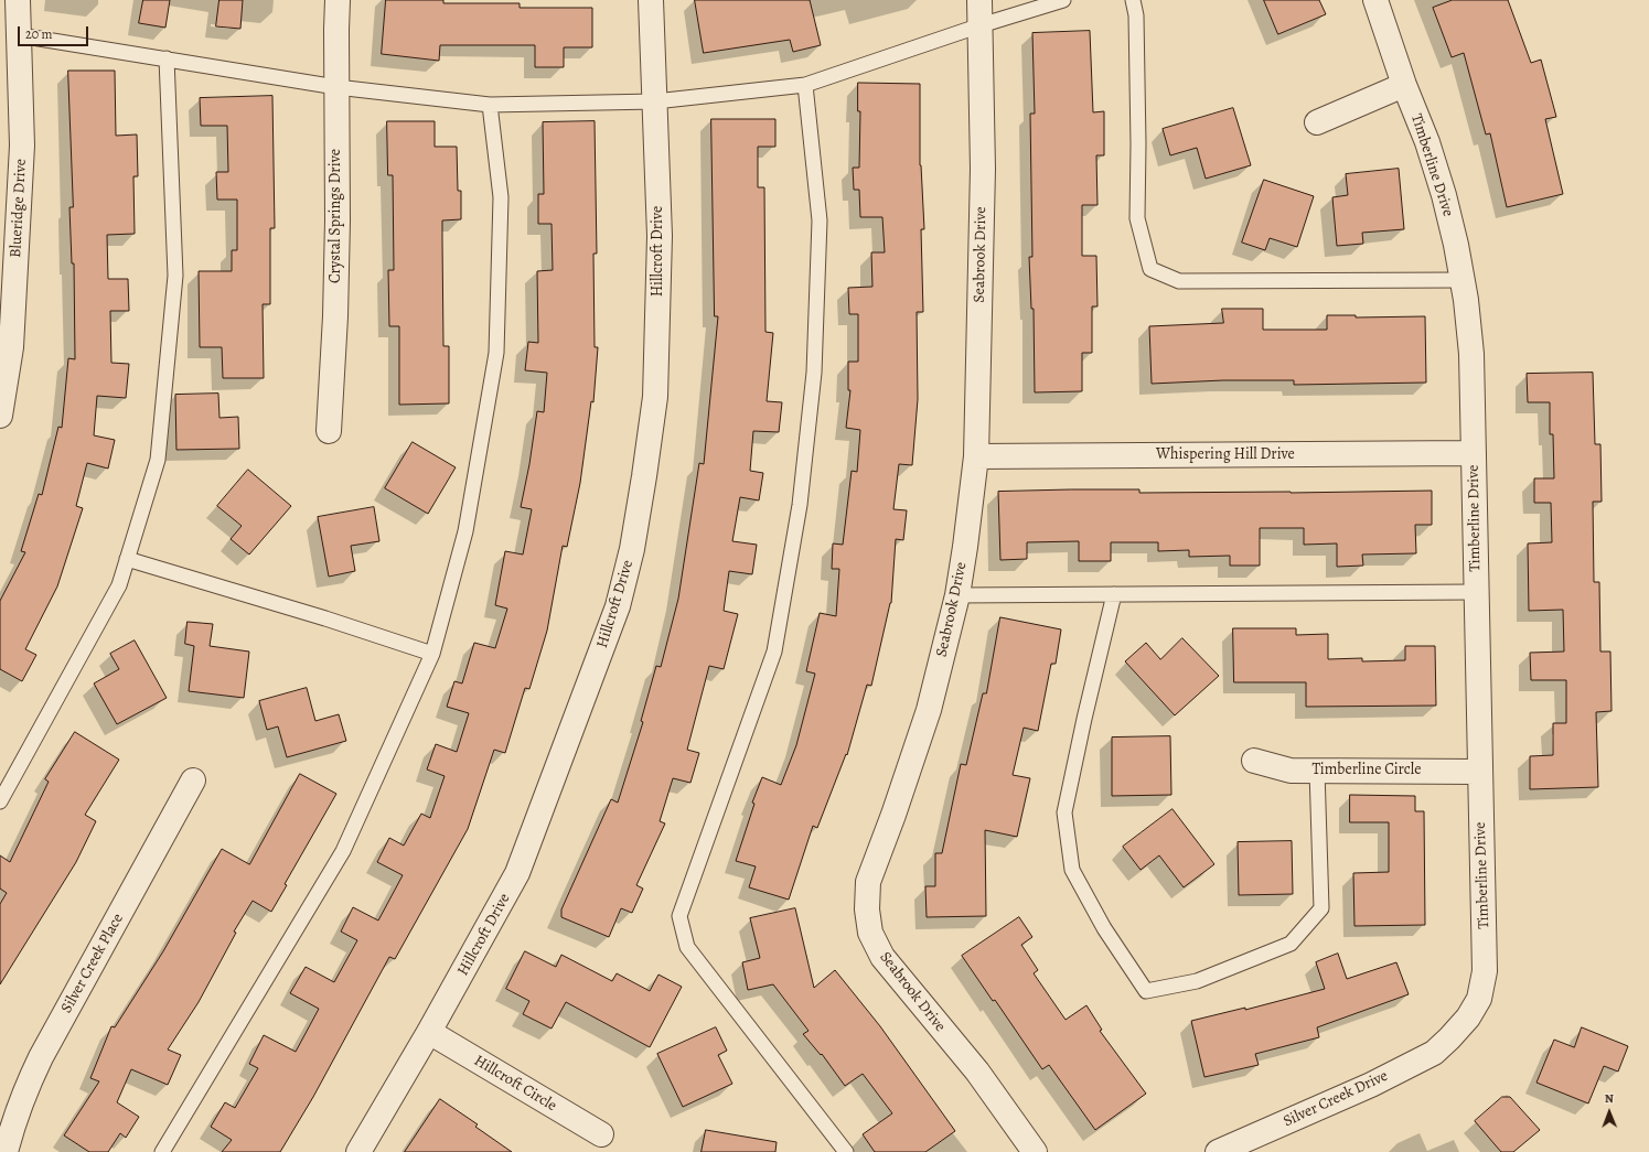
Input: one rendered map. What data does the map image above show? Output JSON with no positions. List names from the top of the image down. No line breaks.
{"streets":{"street":["Timberline Drive","Blueridge Drive","Crystal Springs Drive","Hillcroft Drive","Seabrook Drive","Whispering Hill Drive","Timberline Circle","Silver Creek Place","Hillcroft Circle","Silver Creek Drive"]},"crossings":[["Timberline Drive","Whispering Hill Drive"],["Timberline Drive","Timberline Circle"],["Timberline Drive","Silver Creek Drive"],["Hillcroft Drive","Hillcroft Circle"],["Seabrook Drive","Whispering Hill Drive"]],"scale_bar":"20 m","north":"top"}
